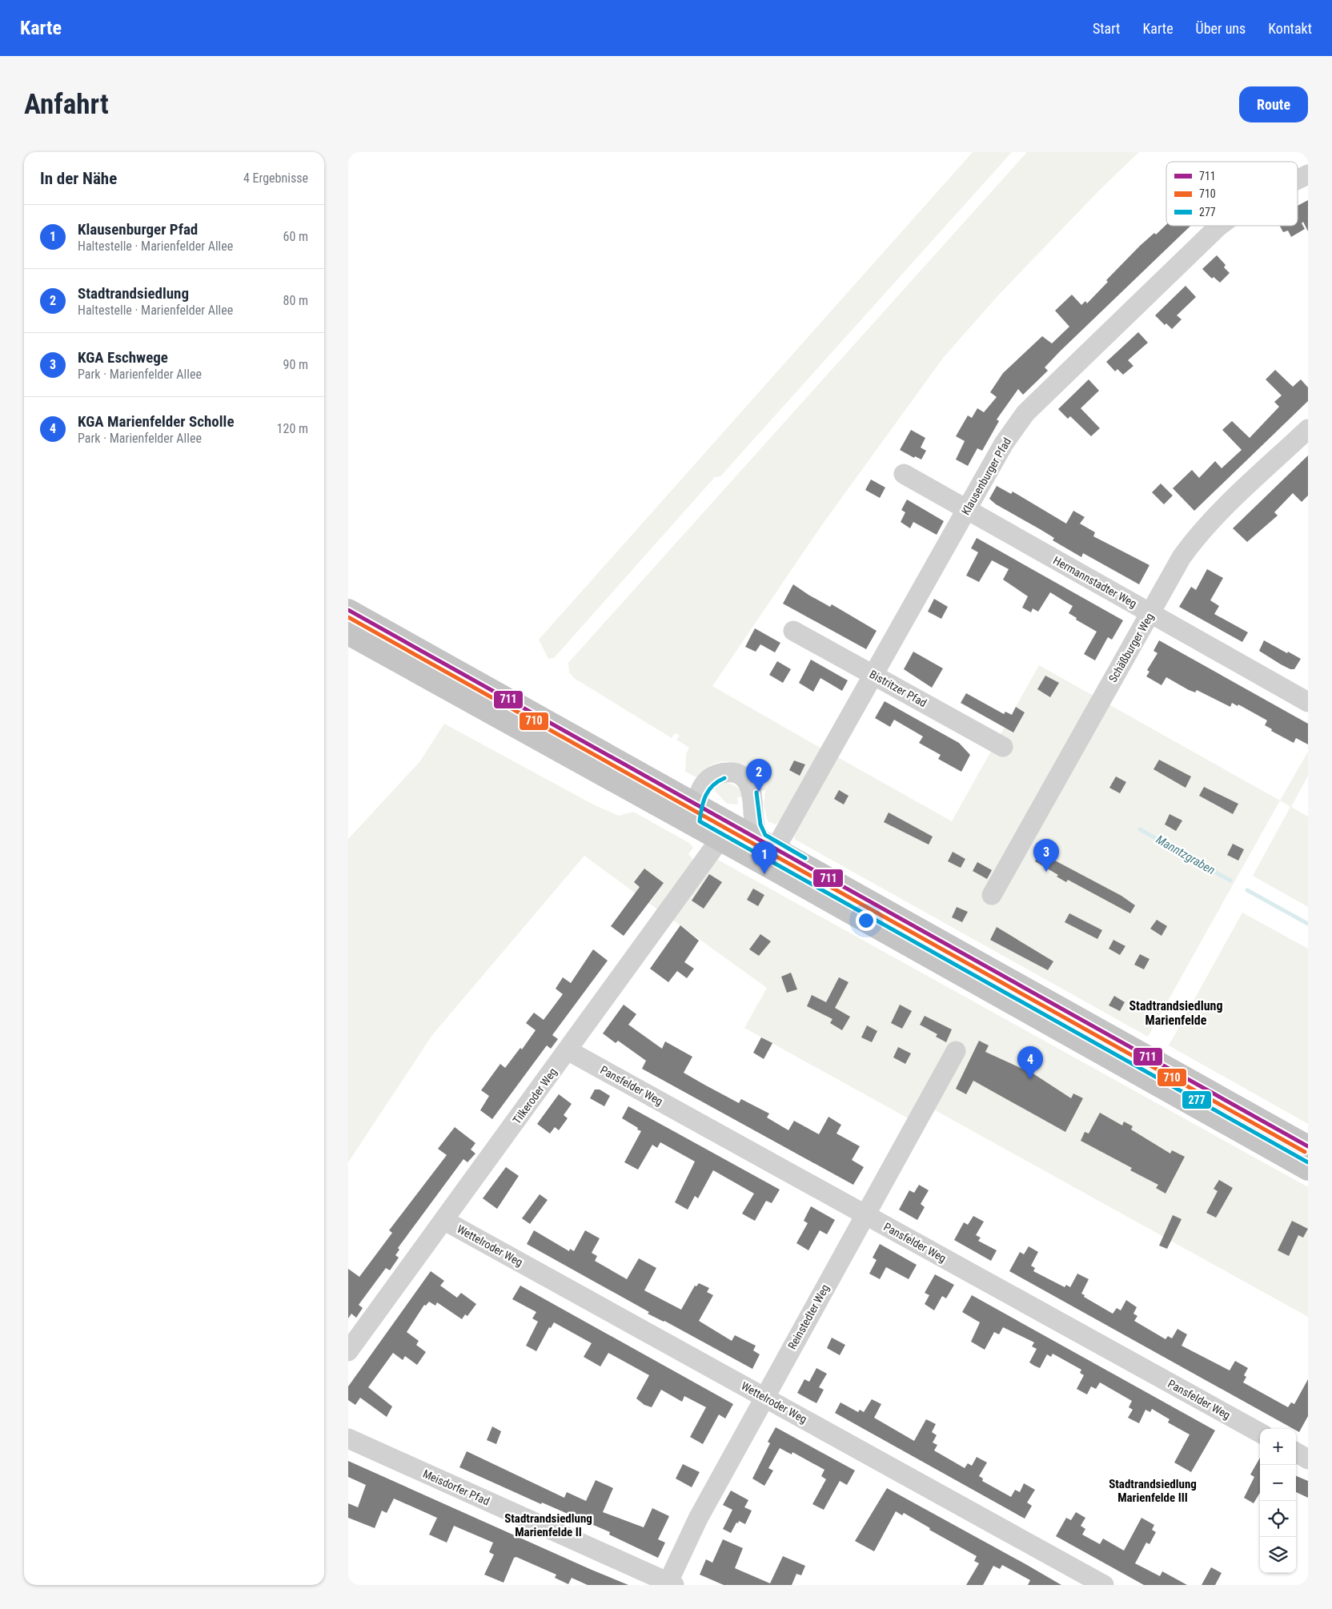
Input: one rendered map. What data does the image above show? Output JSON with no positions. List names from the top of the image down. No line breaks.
{"streets":{"street":["Klausenburger Pfad","Hermannstadter Weg","Schäßburger Weg","Bistritzer Pfad","Pansfelder Weg","Tilkeroder Weg","Wettelroder Weg","Reinstedter Weg","Meisdorfer Pfad"]},"crossings":[["Klausenburger Pfad","Hermannstadter Weg"],["Klausenburger Pfad","Bistritzer Pfad"],["Hermannstadter Weg","Schäßburger Weg"],["Pansfelder Weg","Tilkeroder Weg"],["Pansfelder Weg","Reinstedter Weg"],["Tilkeroder Weg","Wettelroder Weg"],["Wettelroder Weg","Reinstedter Weg"],["Reinstedter Weg","Meisdorfer Pfad"]],"districts":["Stadtrandsiedlung Marienfelde","Stadtrandsiedlung Marienfelde III","Stadtrandsiedlung Marienfelde II"],"water":["Manntzgraben"],"lines":["transit line 711","transit line 710","transit line 277"],"legend":["711","710","277"],"page":{"header":"Karte","nav":["Start","Karte","Über uns","Kontakt"],"buttons":"Route","title":"Anfahrt","heading":["In der Nähe","4 Ergebnisse"],"list":[{"mark":"1","name":"Klausenburger Pfad","note":"Haltestelle · Marienfelder Allee","value":"60 m"},{"mark":"2","name":"Stadtrandsiedlung","note":"Haltestelle · Marienfelder Allee","value":"80 m"},{"mark":"3","name":"KGA Eschwege","note":"Park · Marienfelder Allee","value":"90 m"},{"mark":"4","name":"KGA Marienfelder Scholle","note":"Park · Marienfelder Allee","value":"120 m"}],"pins":["2","3","1","4"],"map_buttons":["+","−"]}}
